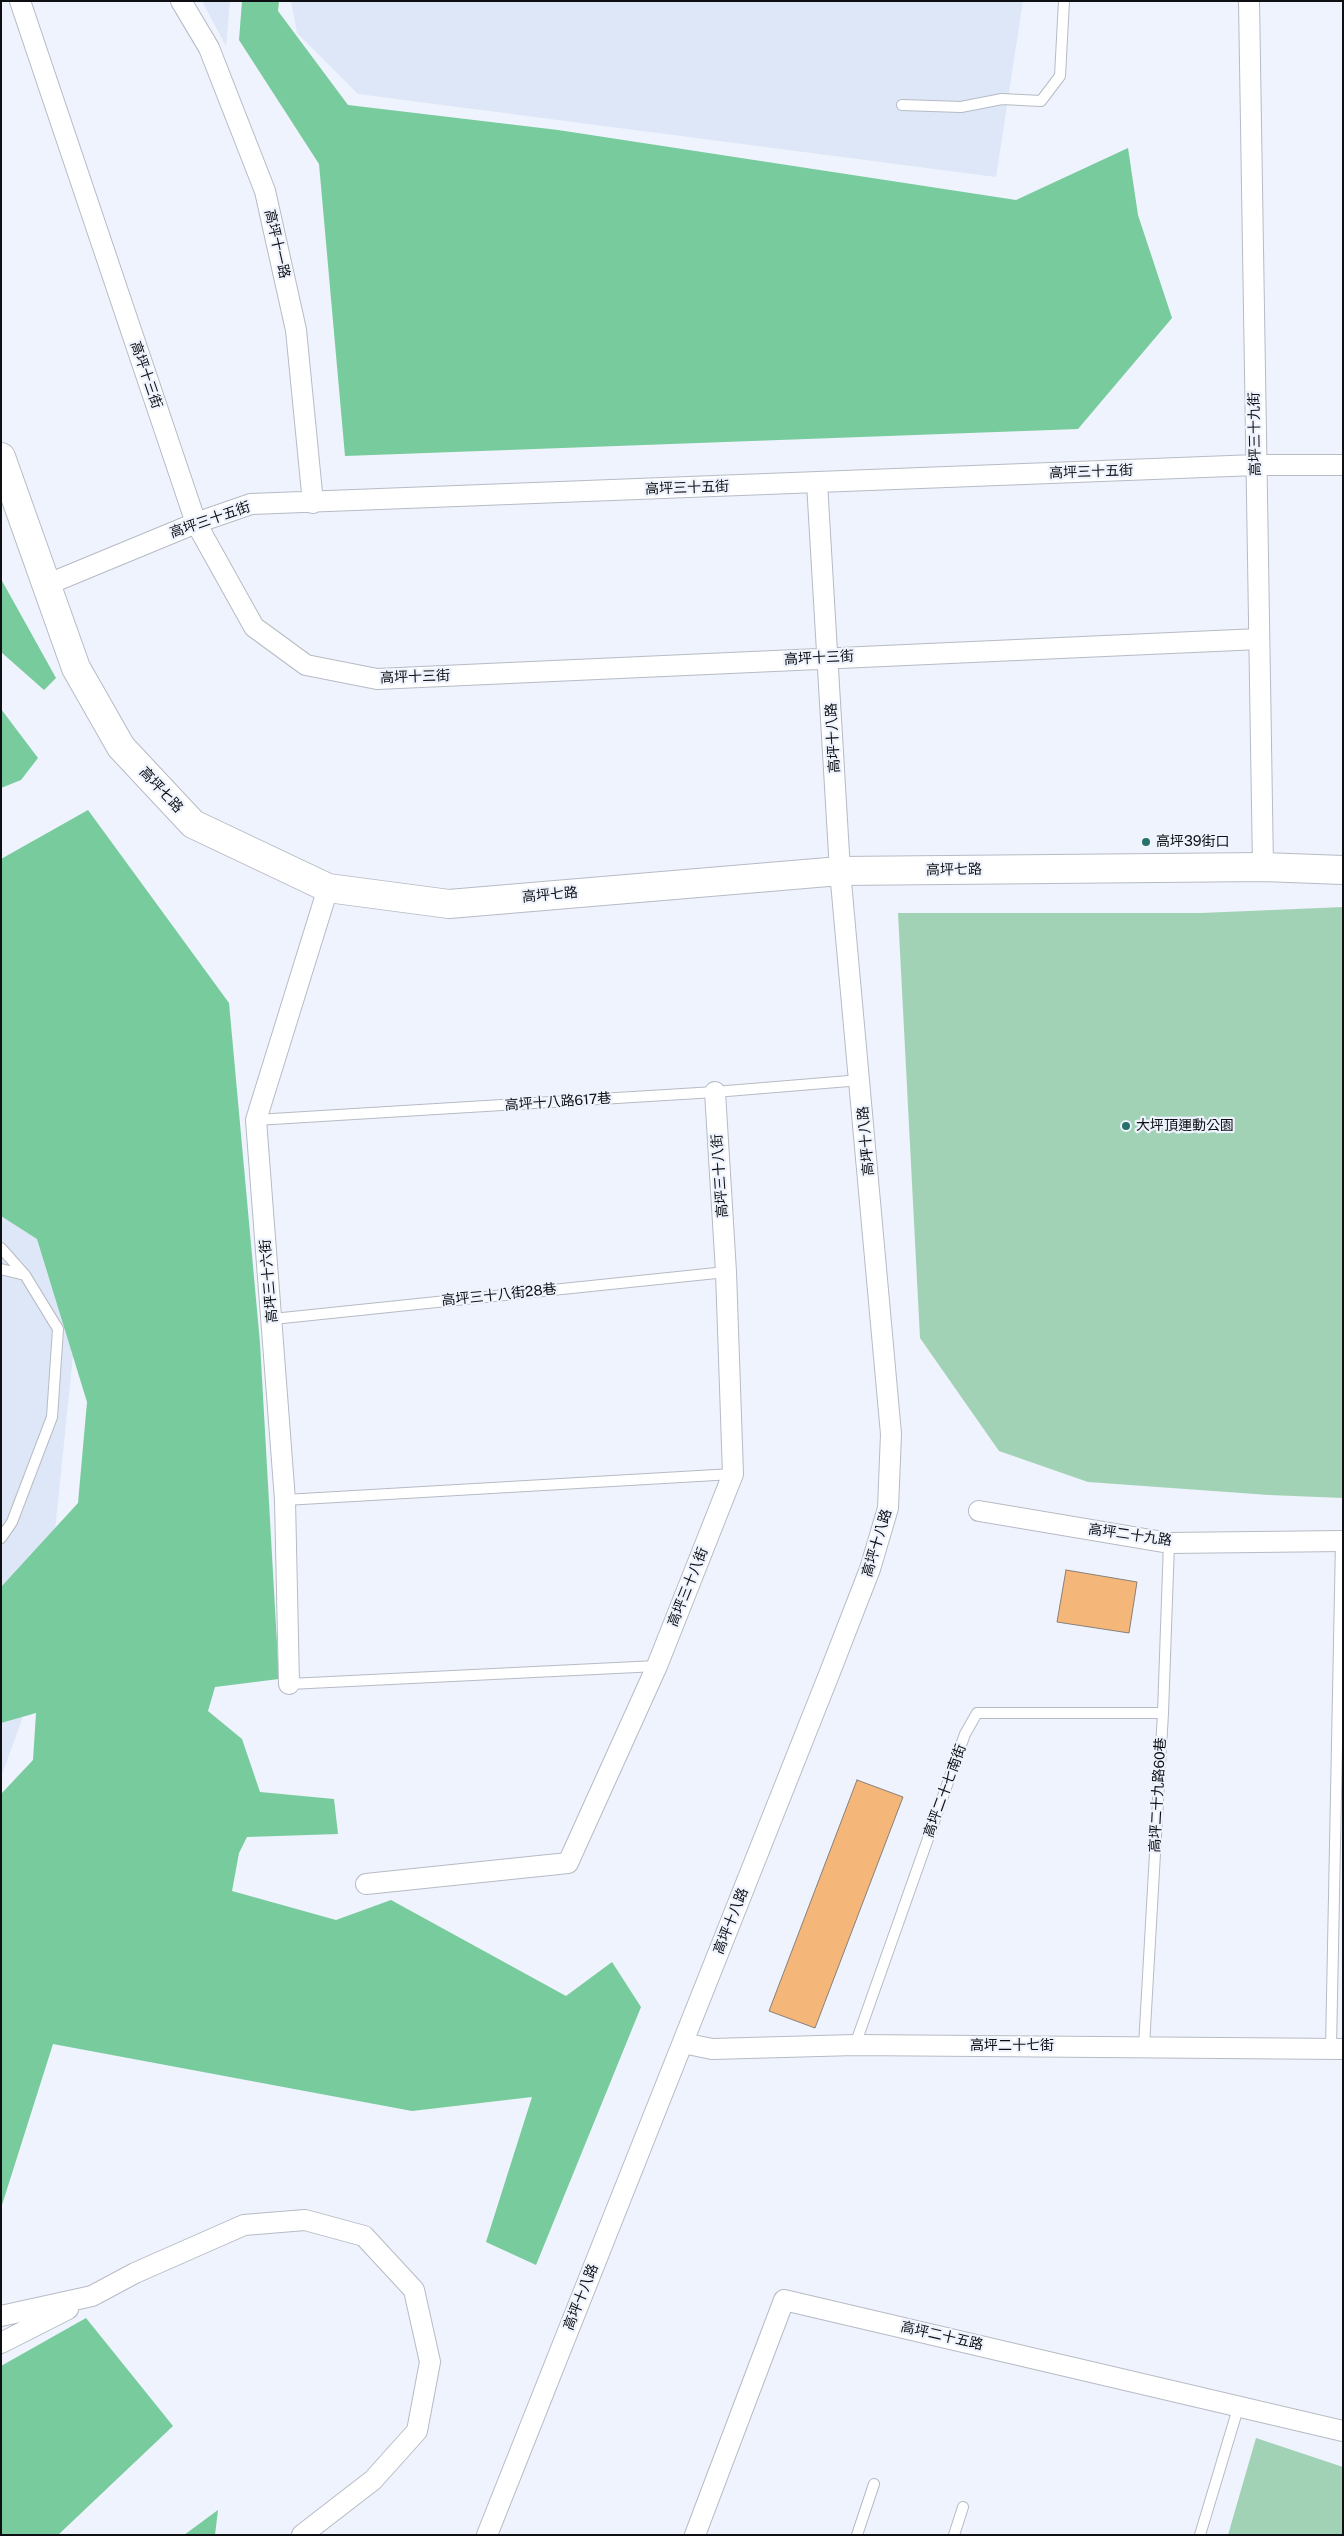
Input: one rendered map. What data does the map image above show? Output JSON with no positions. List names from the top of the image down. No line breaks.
{"streets":{"street":["高坪十一路","高坪十三街","高坪三十九街","高坪三十五街","高坪十八路","高坪七路","高坪三十八街","高坪三十六街","高坪二十九路","高坪二十七街","高坪二十五路"],"lane":["高坪十八路617巷","高坪三十八街28巷","高坪二十七南街","高坪二十九路60巷"]},"crossings":[["高坪十一路","高坪三十五街"],["高坪十三街","高坪三十九街"],["高坪十三街","高坪三十五街"],["高坪十三街","高坪十八路"],["高坪三十九街","高坪三十五街"],["高坪三十九街","高坪七路"],["高坪三十五街","高坪十八路"],["高坪三十五街","高坪七路"],["高坪十八路","高坪七路"],["高坪十八路","高坪十八路617巷"],["高坪十八路","高坪二十七街"],["高坪七路","高坪三十六街"],["高坪十八路617巷","高坪三十八街"],["高坪十八路617巷","高坪三十六街"],["高坪三十八街","高坪三十八街28巷"],["高坪三十六街","高坪三十八街28巷"],["高坪二十九路","高坪二十九路60巷"],["高坪二十七南街","高坪二十九路60巷"],["高坪二十七南街","高坪二十七街"],["高坪二十九路60巷","高坪二十七街"]],"places":["高坪39街口","大坪頂運動公園"]}
